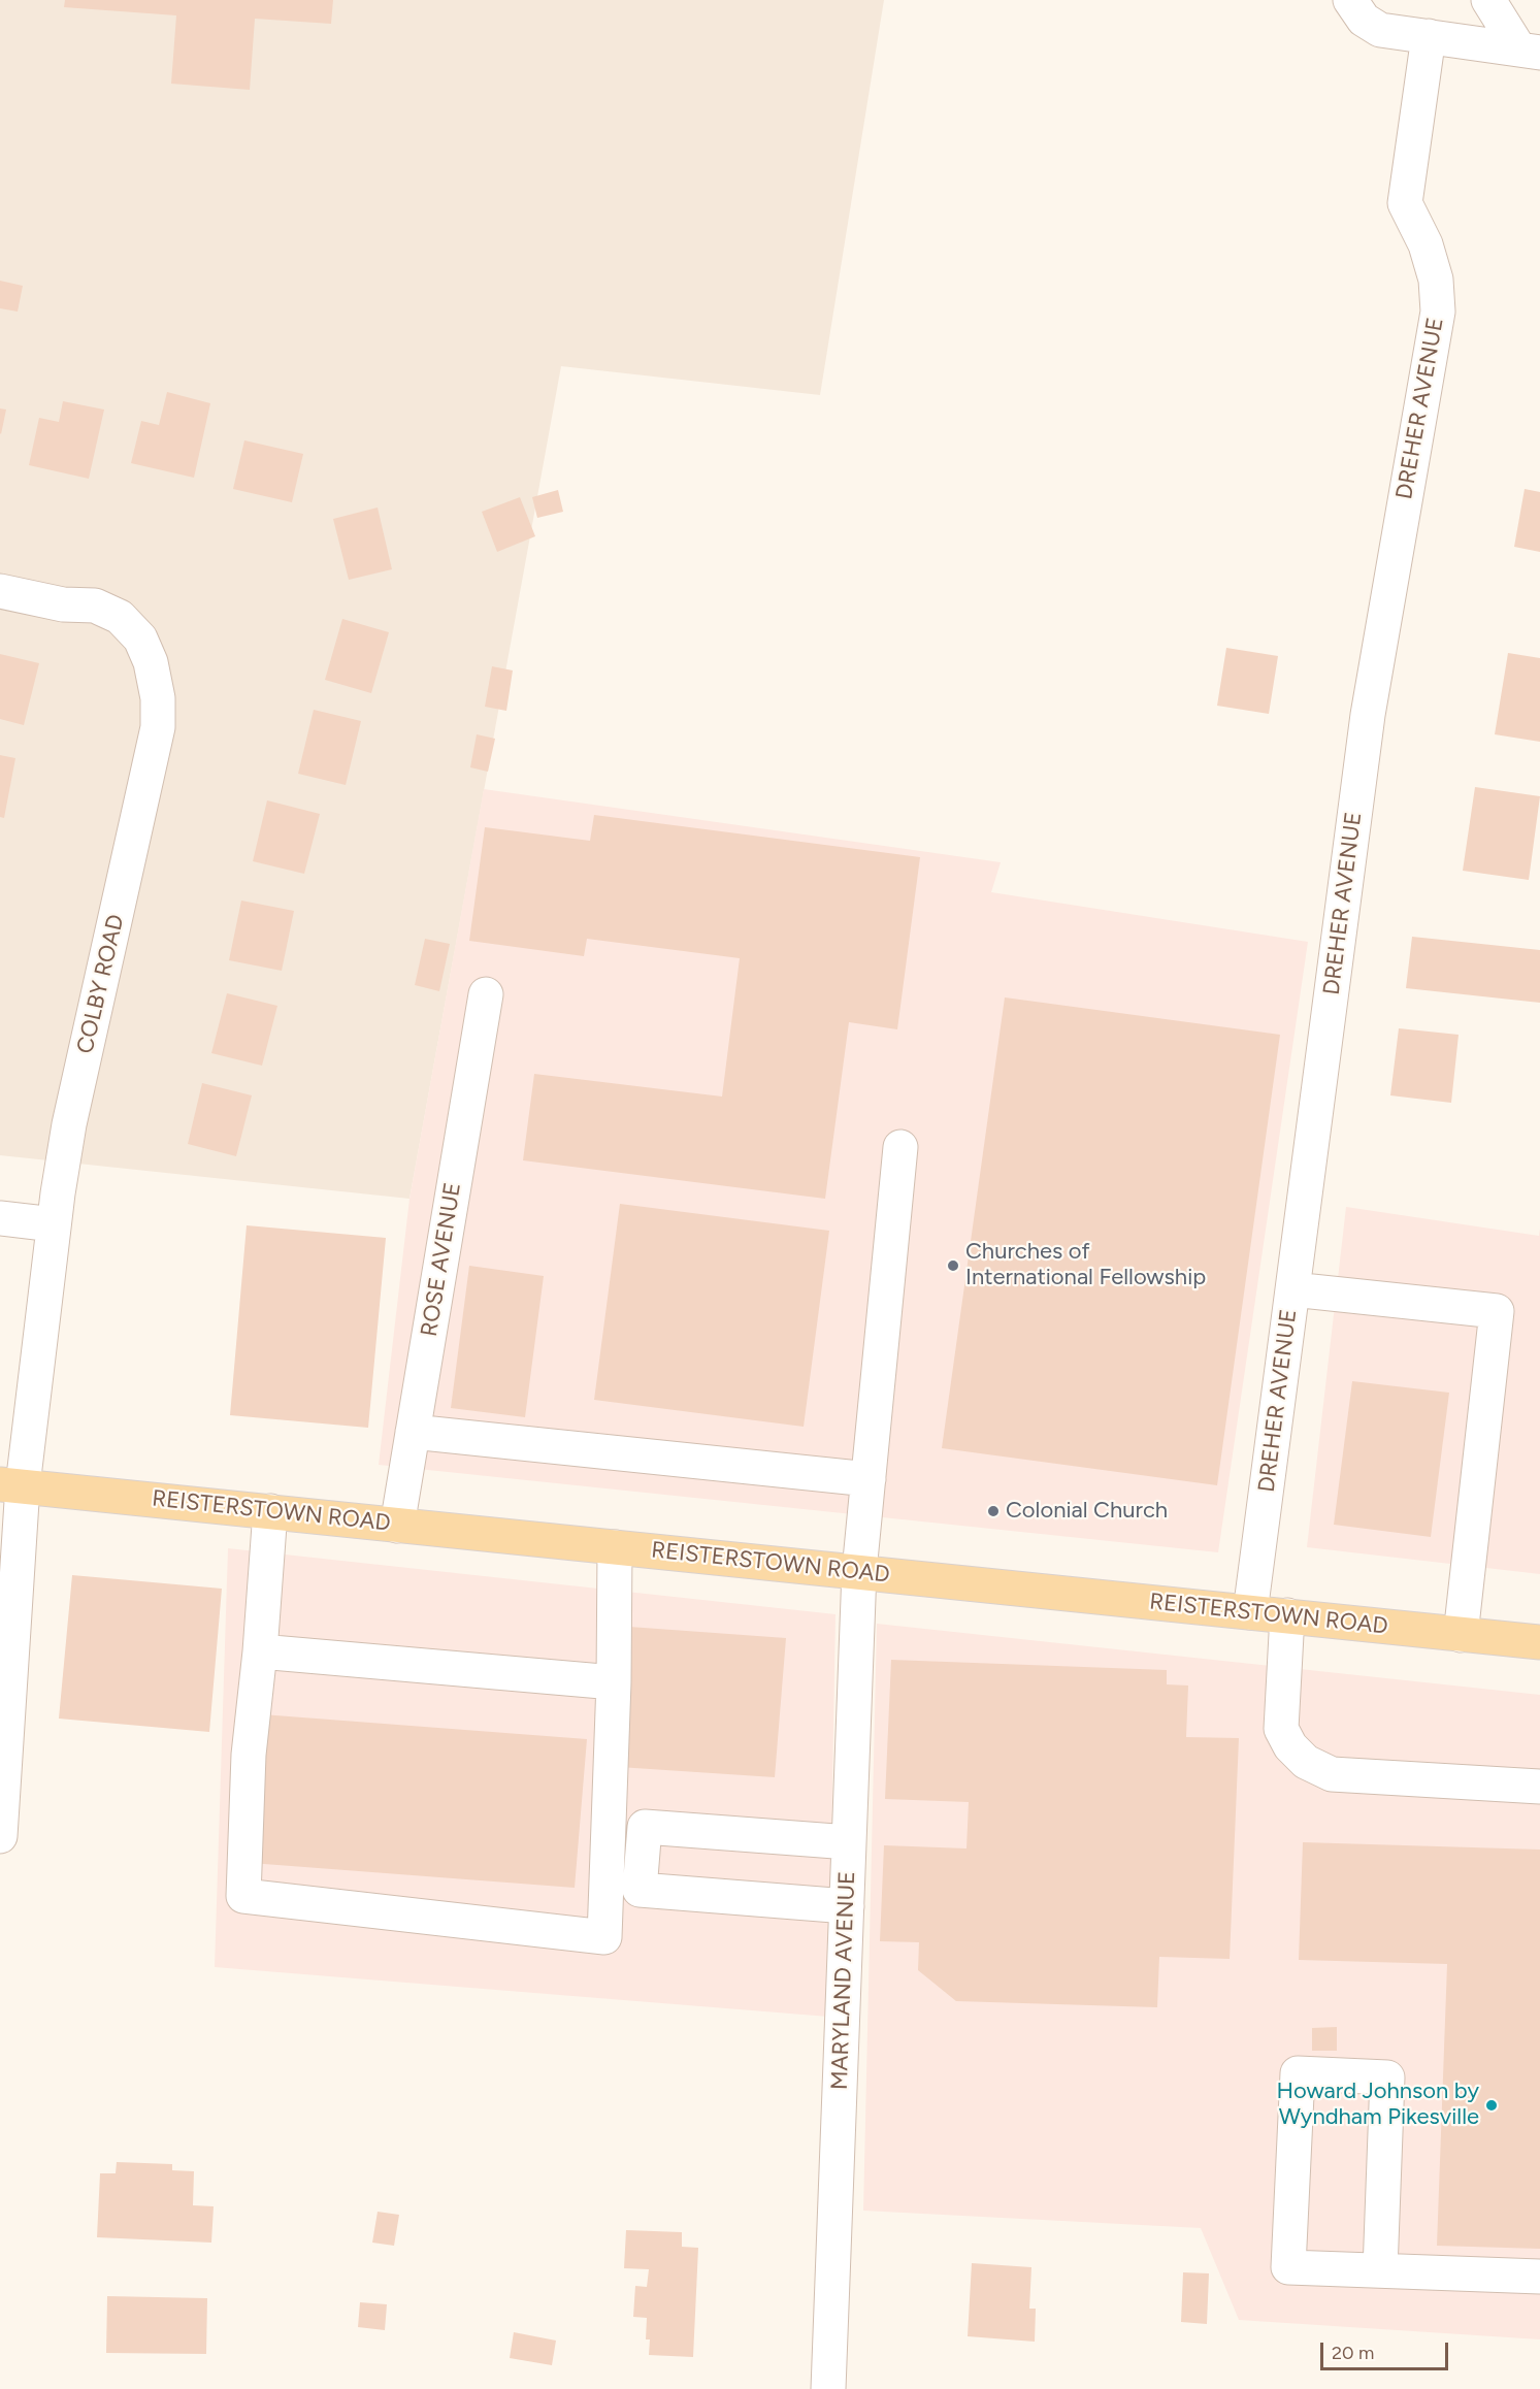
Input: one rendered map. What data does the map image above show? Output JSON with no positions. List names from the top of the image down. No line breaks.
{"streets":{"main road":["REISTERSTOWN ROAD"],"street":["DREHER AVENUE","COLBY ROAD","ROSE AVENUE","MARYLAND AVENUE"]},"crossings":[["DREHER AVENUE","REISTERSTOWN ROAD"],["COLBY ROAD","REISTERSTOWN ROAD"],["ROSE AVENUE","REISTERSTOWN ROAD"],["REISTERSTOWN ROAD","MARYLAND AVENUE"]],"places":["Churches of International Fellowship","Colonial Church","Howard Johnson by Wyndham Pikesville"],"scale_bar":"20 m"}
